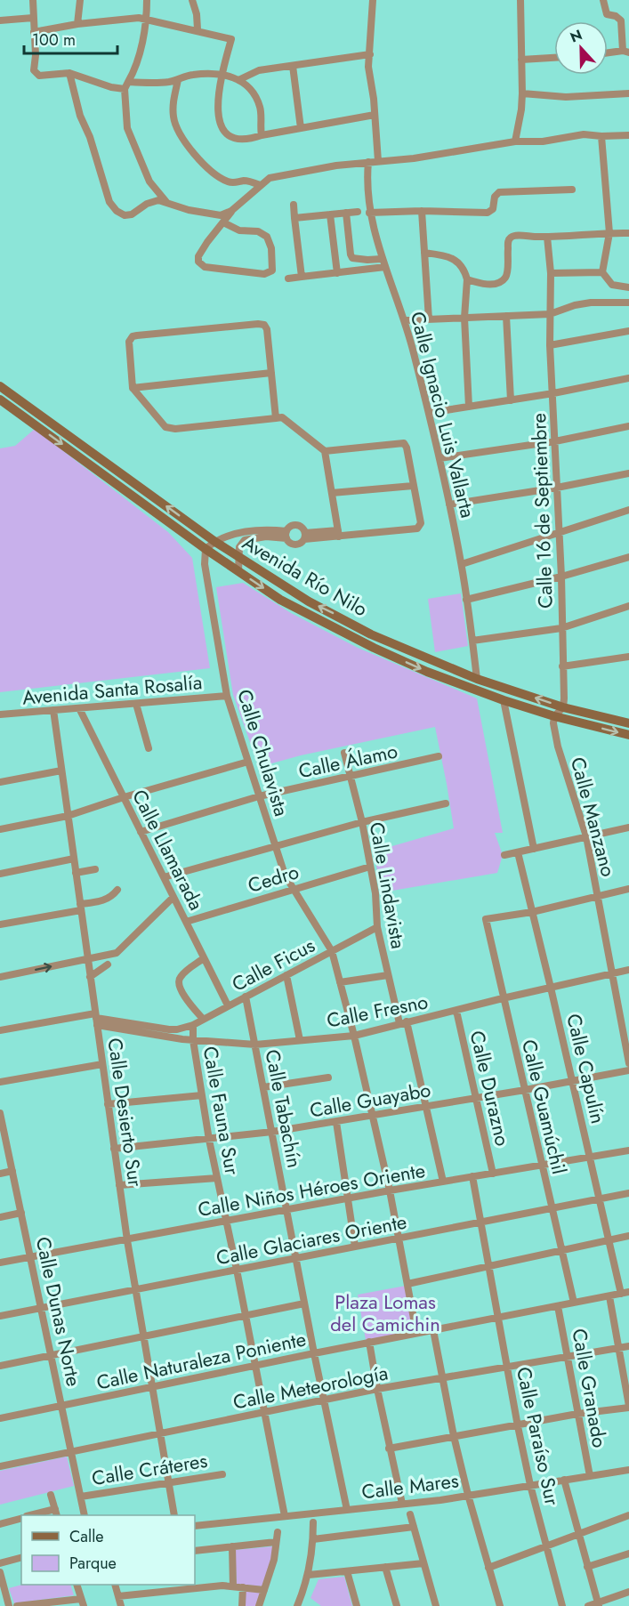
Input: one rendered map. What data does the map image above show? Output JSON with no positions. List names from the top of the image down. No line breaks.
{"streets":{"main road":["Avenida Río Nilo"],"street":["Calle Ignacio Luis Vallarta","Calle 16 de Septiembre","Avenida Santa Rosalía","Calle Chulavista","Calle Álamo","Calle Manzano","Calle Llamarada","Cedro","Calle Lindavista","Calle Ficus","Calle Fresno","Calle Capulín","Calle Durazno","Calle Guayabo","Calle Guamúchil","Calle Tabachín","Calle Fauna Sur","Calle Desierto Sur","Calle Niños Héroes Oriente","Calle Glaciares Oriente","Calle Dunas Norte","Calle Naturaleza Poniente","Calle Meteorología","Calle Granado","Calle Paraíso Sur","Calle Cráteres","Calle Mares"]},"crossings":[["Calle Ignacio Luis Vallarta","Avenida Río Nilo"],["Calle 16 de Septiembre","Avenida Río Nilo"],["Avenida Río Nilo","Calle Chulavista"],["Avenida Río Nilo","Calle Manzano"],["Avenida Santa Rosalía","Calle Chulavista"],["Avenida Santa Rosalía","Calle Llamarada"],["Avenida Santa Rosalía","Calle Desierto Sur"],["Calle Chulavista","Calle Álamo"],["Calle Chulavista","Cedro"],["Calle Chulavista","Calle Ficus"],["Calle Chulavista","Calle Fresno"],["Calle Chulavista","Calle Guayabo"],["Calle Chulavista","Calle Niños Héroes Oriente"],["Calle Chulavista","Calle Glaciares Oriente"],["Calle Chulavista","Calle Naturaleza Poniente"],["Calle Álamo","Calle Llamarada"],["Calle Álamo","Calle Lindavista"],["Calle Manzano","Calle Fresno"],["Calle Llamarada","Cedro"],["Calle Llamarada","Calle Ficus"],["Cedro","Calle Lindavista"],["Calle Lindavista","Calle Ficus"],["Calle Lindavista","Calle Fresno"],["Calle Lindavista","Calle Guayabo"],["Calle Lindavista","Calle Niños Héroes Oriente"],["Calle Ficus","Calle Fresno"],["Calle Ficus","Calle Tabachín"],["Calle Ficus","Calle Fauna Sur"],["Calle Ficus","Calle Desierto Sur"],["Calle Fresno","Calle Capulín"],["Calle Fresno","Calle Durazno"],["Calle Fresno","Calle Guamúchil"],["Calle Fresno","Calle Tabachín"],["Calle Fresno","Calle Fauna Sur"],["Calle Fresno","Calle Desierto Sur"],["Calle Capulín","Calle Guayabo"],["Calle Capulín","Calle Guamúchil"],["Calle Capulín","Calle Niños Héroes Oriente"],["Calle Capulín","Calle Glaciares Oriente"],["Calle Capulín","Calle Naturaleza Poniente"],["Calle Durazno","Calle Guayabo"],["Calle Durazno","Calle Niños Héroes Oriente"],["Calle Guayabo","Calle Guamúchil"],["Calle Guayabo","Calle Tabachín"],["Calle Guayabo","Calle Fauna Sur"],["Calle Guayabo","Calle Desierto Sur"],["Calle Guamúchil","Calle Niños Héroes Oriente"],["Calle Guamúchil","Calle Glaciares Oriente"],["Calle Guamúchil","Calle Naturaleza Poniente"],["Calle Tabachín","Calle Niños Héroes Oriente"],["Calle Tabachín","Calle Glaciares Oriente"],["Calle Tabachín","Calle Naturaleza Poniente"],["Calle Tabachín","Calle Meteorología"],["Calle Tabachín","Calle Mares"],["Calle Fauna Sur","Calle Niños Héroes Oriente"],["Calle Fauna Sur","Calle Glaciares Oriente"],["Calle Fauna Sur","Calle Naturaleza Poniente"],["Calle Fauna Sur","Calle Meteorología"],["Calle Fauna Sur","Calle Mares"],["Calle Desierto Sur","Calle Niños Héroes Oriente"],["Calle Desierto Sur","Calle Glaciares Oriente"],["Calle Desierto Sur","Calle Naturaleza Poniente"],["Calle Desierto Sur","Calle Meteorología"],["Calle Desierto Sur","Calle Cráteres"],["Calle Niños Héroes Oriente","Calle Dunas Norte"],["Calle Niños Héroes Oriente","Calle Paraíso Sur"],["Calle Glaciares Oriente","Calle Dunas Norte"],["Calle Glaciares Oriente","Calle Paraíso Sur"],["Calle Dunas Norte","Calle Naturaleza Poniente"],["Calle Dunas Norte","Calle Meteorología"],["Calle Dunas Norte","Calle Cráteres"],["Calle Naturaleza Poniente","Calle Granado"],["Calle Naturaleza Poniente","Calle Paraíso Sur"],["Calle Meteorología","Calle Granado"],["Calle Meteorología","Calle Paraíso Sur"],["Calle Granado","Calle Mares"],["Calle Paraíso Sur","Calle Mares"]],"parks":["Plaza Lomas del Camichin"],"legend":["Calle","Parque"],"scale_bar":"100 m","north":"top"}
